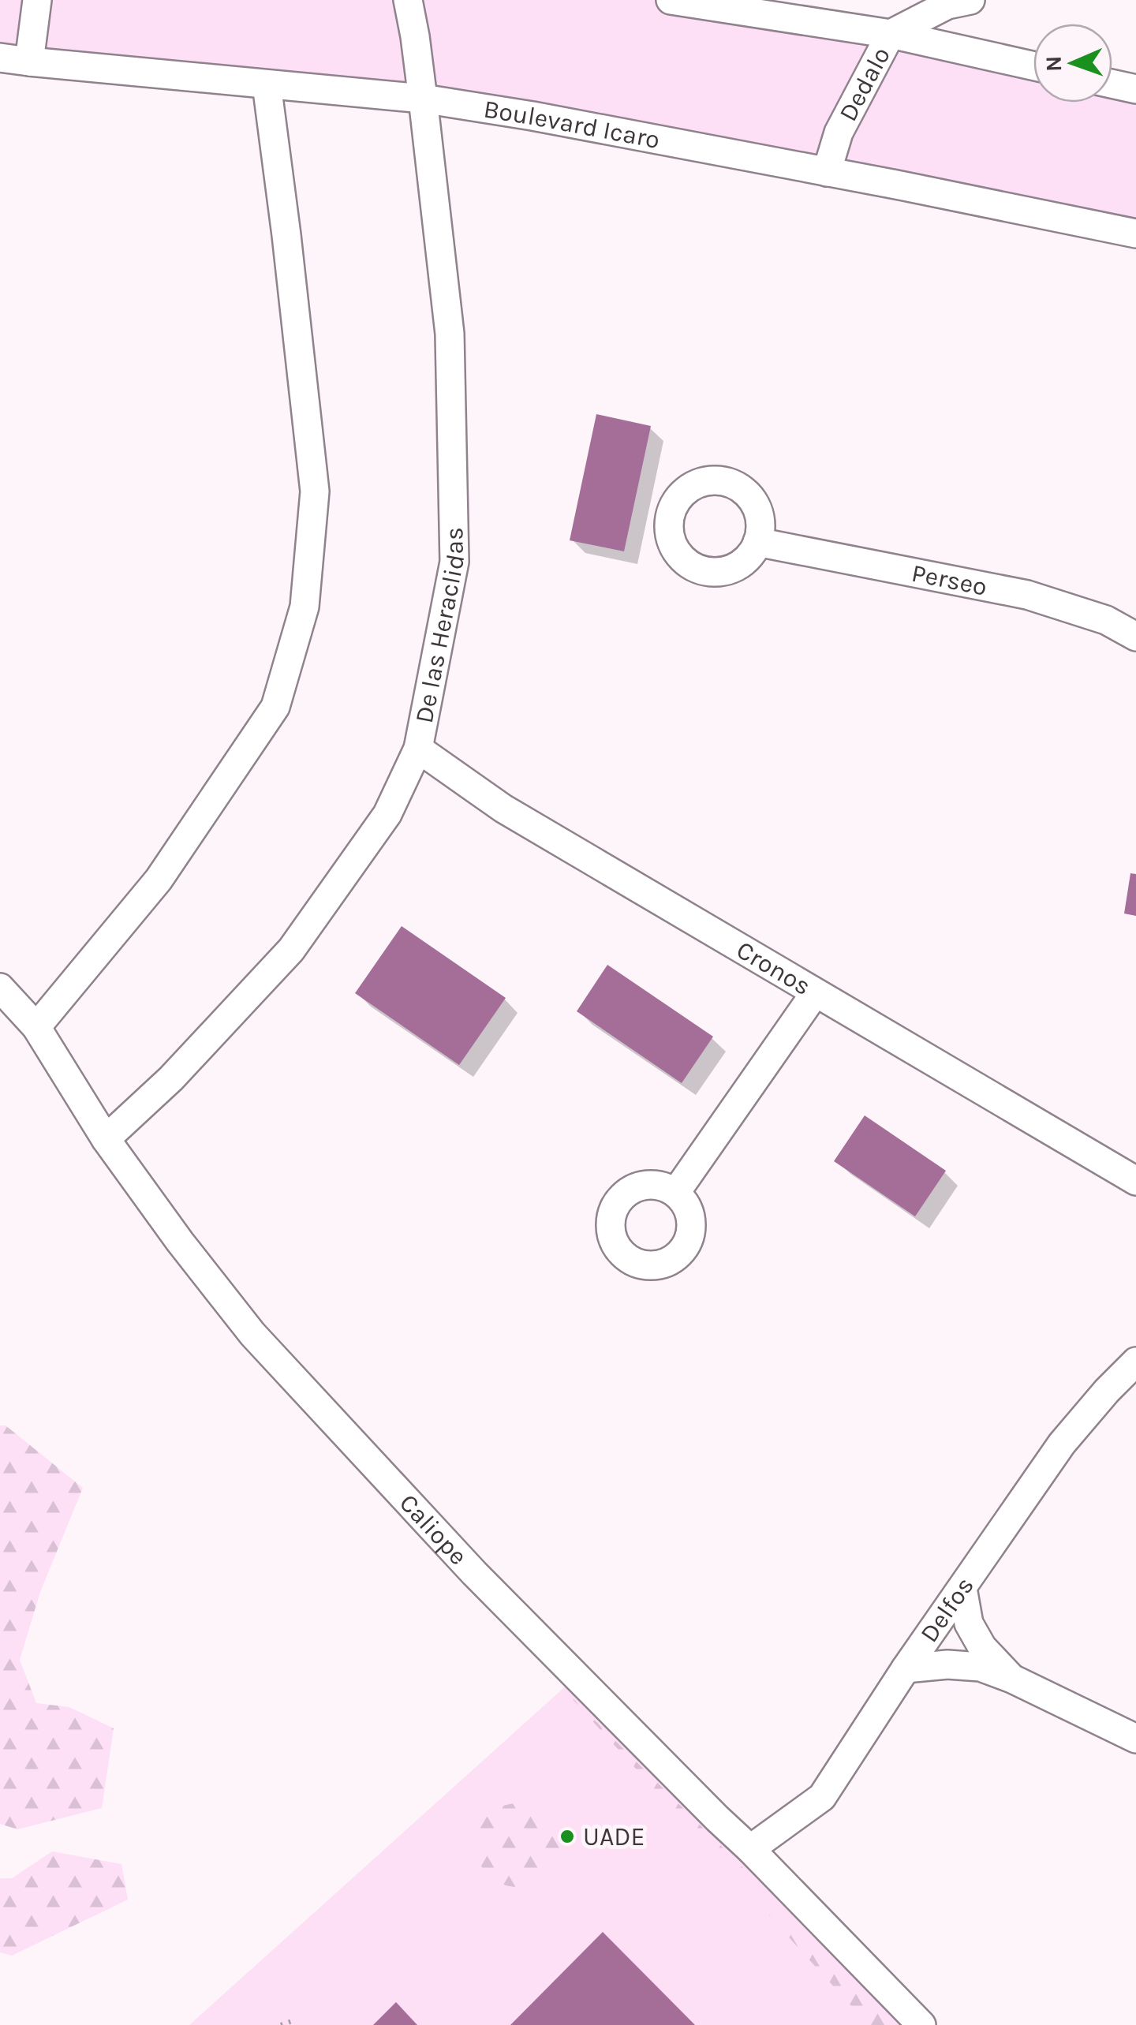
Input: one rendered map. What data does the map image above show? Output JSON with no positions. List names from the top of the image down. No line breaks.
{"streets":{"street":["Dedalo","Boulevard Icaro","Perseo","De las Heraclidas","Cronos","Caliope","Delfos"]},"crossings":[["Dedalo","Boulevard Icaro"],["Boulevard Icaro","De las Heraclidas"],["De las Heraclidas","Cronos"],["De las Heraclidas","Caliope"],["Caliope","Delfos"]],"places":["UADE"],"north":"left"}
